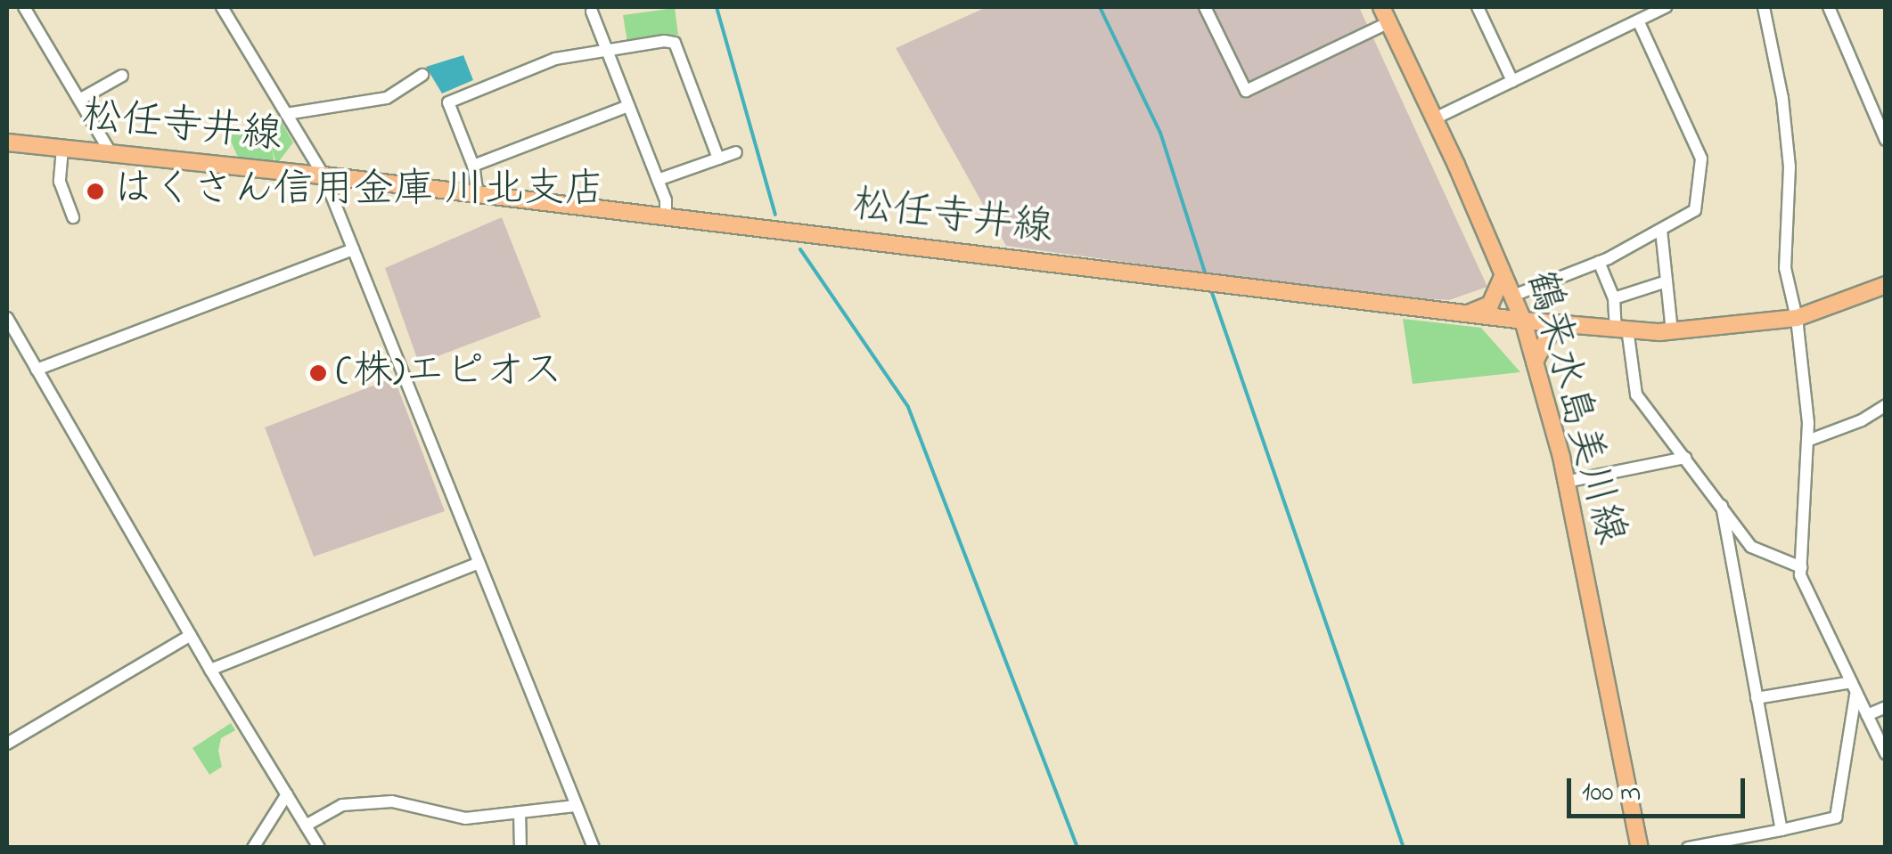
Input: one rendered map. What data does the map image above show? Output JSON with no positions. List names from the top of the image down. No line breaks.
{"streets":{"main road":["松任寺井線","鶴来水島美川線"]},"crossings":[["松任寺井線","鶴来水島美川線"]],"places":["はくさん信用金庫 川北支店","(株)エピオス"],"scale_bar":"100 m"}
